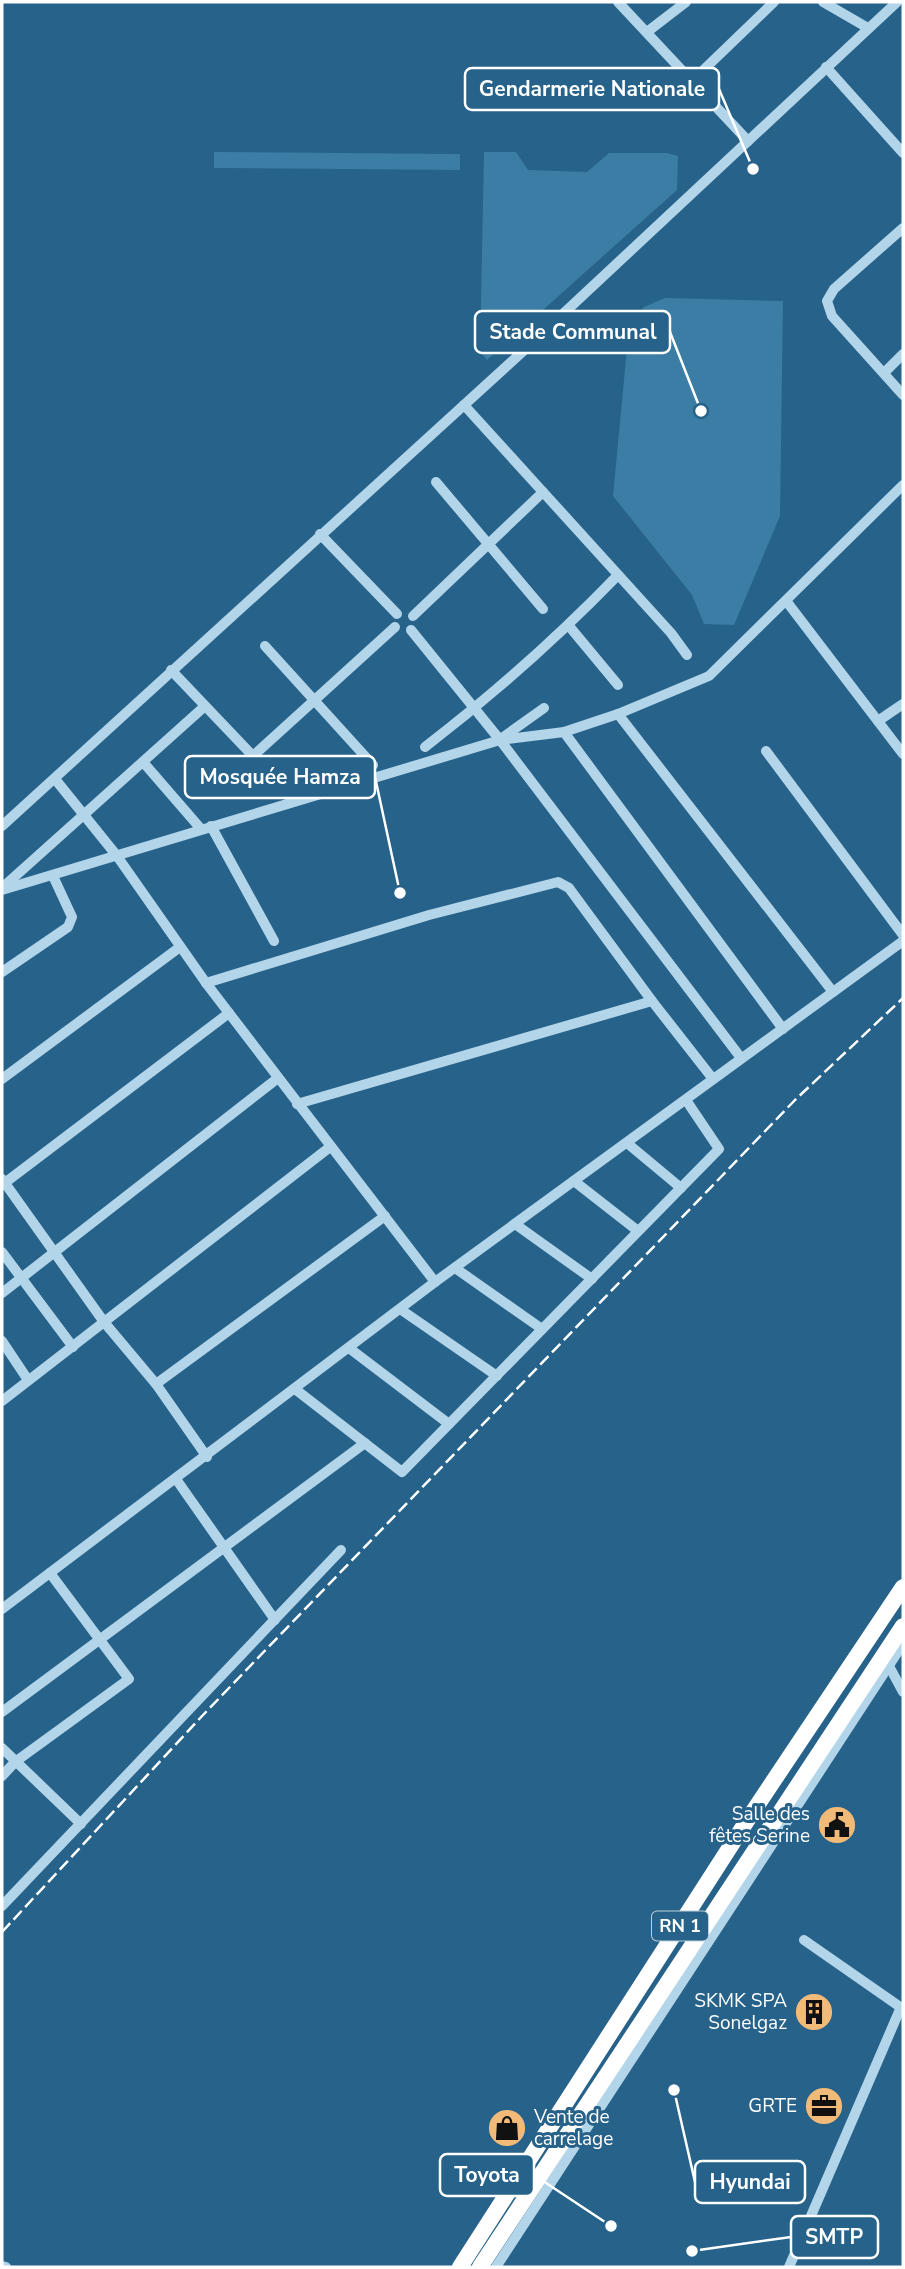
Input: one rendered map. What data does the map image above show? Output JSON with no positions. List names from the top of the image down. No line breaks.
{"streets":{"highway":["RN 1"]},"places":{"other":["Gendarmerie Nationale","Stade Communal","Mosquée Hamza","Hyundai","Toyota","SMTP"],"public building":["Salle des fêtes Serine"],"building":["SKMK SPA Sonelgaz"],"office":["GRTE"],"shop":["Vente de carrelage"]}}
